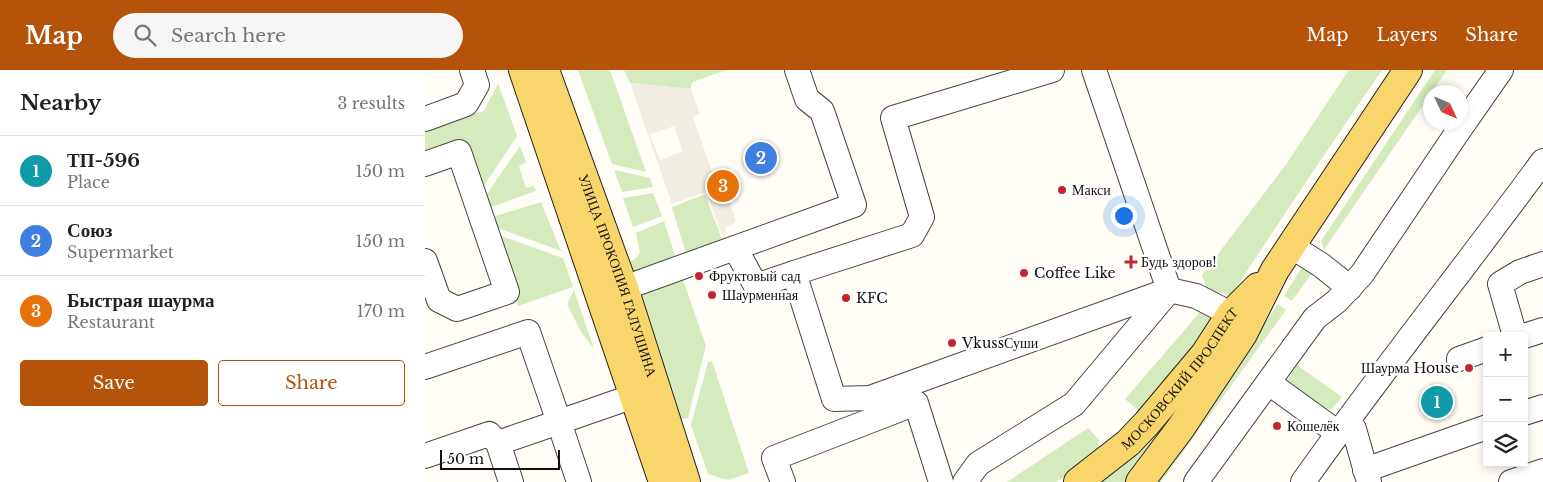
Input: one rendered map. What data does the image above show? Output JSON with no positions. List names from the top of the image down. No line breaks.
{"streets":{"main road":["УЛИЦА ПРОКОПИЯ ГАЛУШИНА","МОСКОВСКИЙ ПРОСПЕКТ"]},"places":{"other":["Макси","Coffee Like","Фруктовый сад","Шаурменная","KFC","VkussСуши","Шаурма House","Кошелёк"],"health":["Будь здоров!"]},"scale_bar":"50 m","north":"bottom right","page":{"header":"Map","search":"Search here","nav":["Map","Layers","Share"],"heading":["Nearby","3 results"],"list":[{"mark":"1","name":"ТП-596","note":"Place","value":"150 m"},{"mark":"2","name":"Союз","note":"Supermarket","value":"150 m"},{"mark":"3","name":"Быстрая шаурма","note":"Restaurant","value":"170 m"}],"pins":["2","3","1"],"map_buttons":["+","−"],"buttons":["Save","Share"],"scale":"50 m"}}
